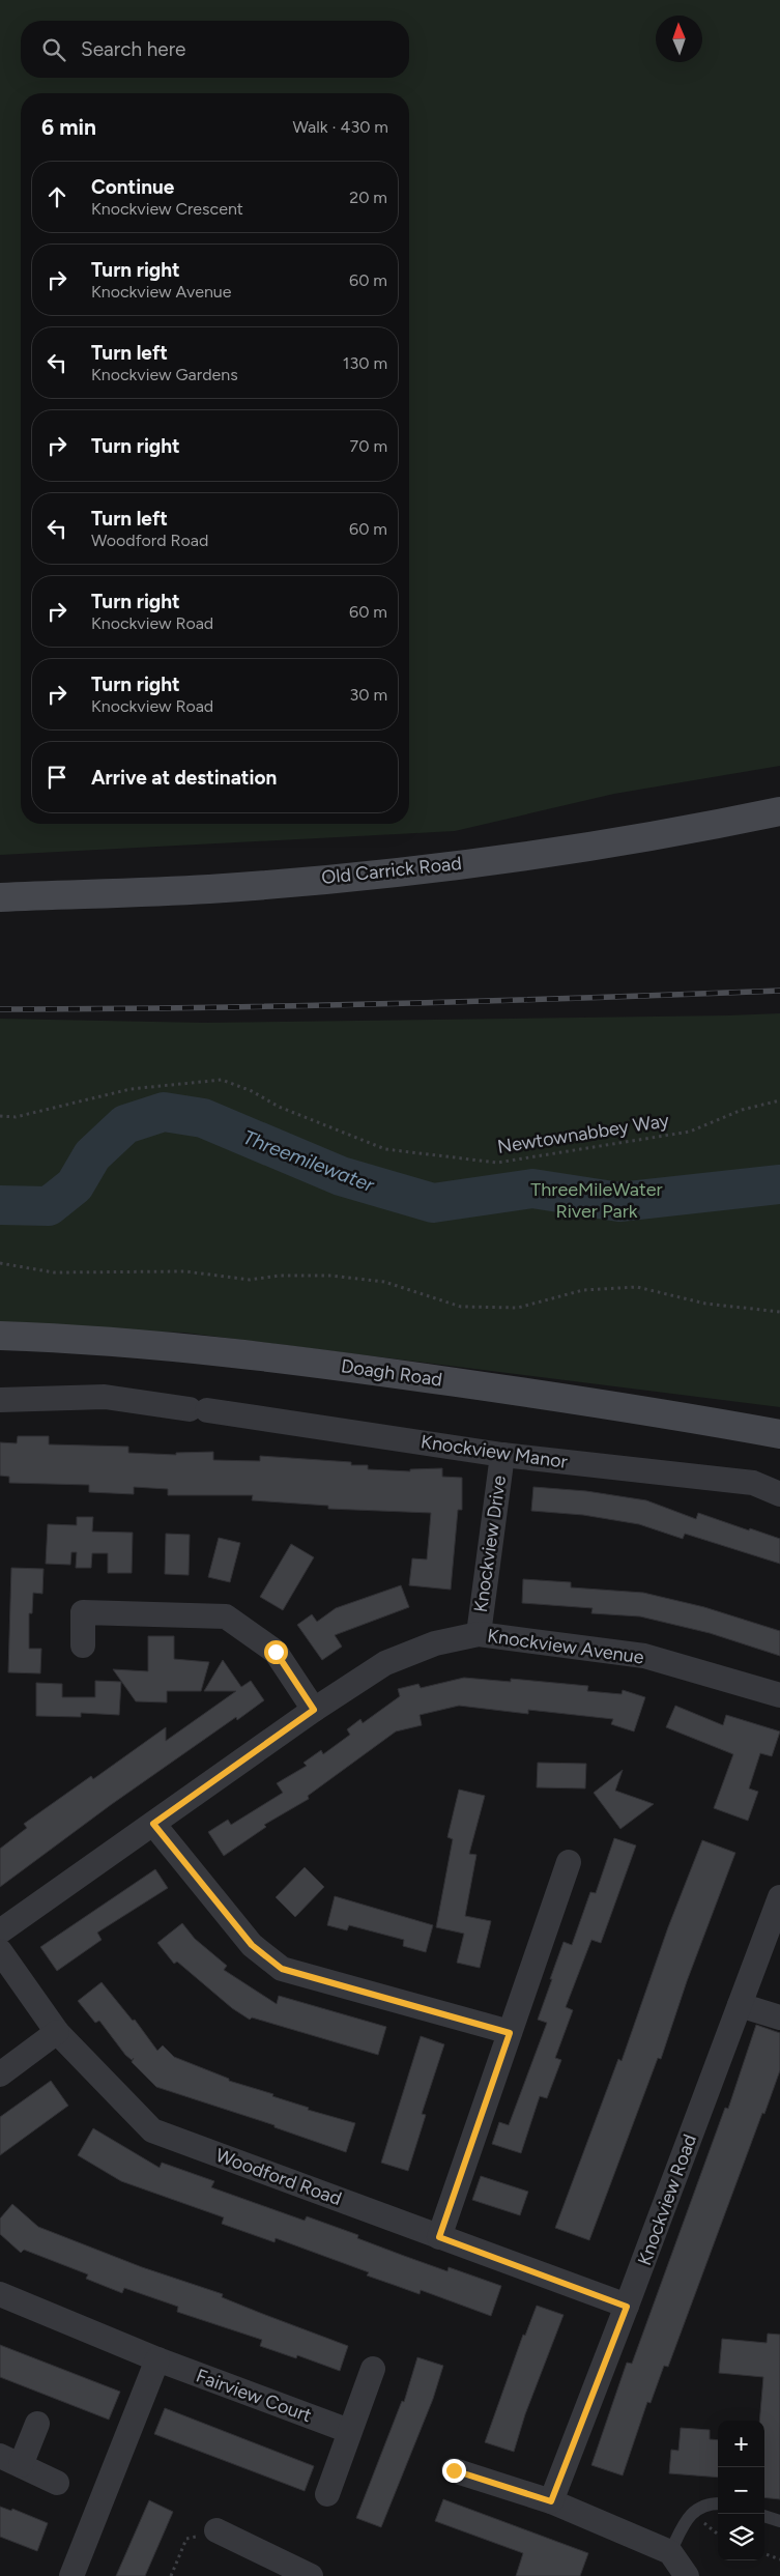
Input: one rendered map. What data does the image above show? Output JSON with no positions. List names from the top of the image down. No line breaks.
{"streets":{"main road":["Old Carrick Road","Doagh Road"],"street":["Knockview Manor","Knockview Drive","Knockview Avenue","Woodford Road","Knockview Road","Fairview Court"],"path":["Newtownabbey Way"]},"crossings":[["Knockview Manor","Knockview Drive"],["Knockview Drive","Knockview Avenue"],["Woodford Road","Knockview Road"]],"water":["Threemilewater"],"parks":["ThreeMileWater River Park"],"north":"top","page":{"search":"Search here","heading":["6 min","Walk · 430 m"],"list":[["Continue","Knockview Crescent","20 m"],["Turn right","Knockview Avenue","60 m"],["Turn left","Knockview Gardens","130 m"],["Turn right","70 m"],["Turn left","Woodford Road","60 m"],["Turn right","Knockview Road","60 m"],["Turn right","Knockview Road","30 m"],"Arrive at destination"],"map_buttons":["+","−"]}}
